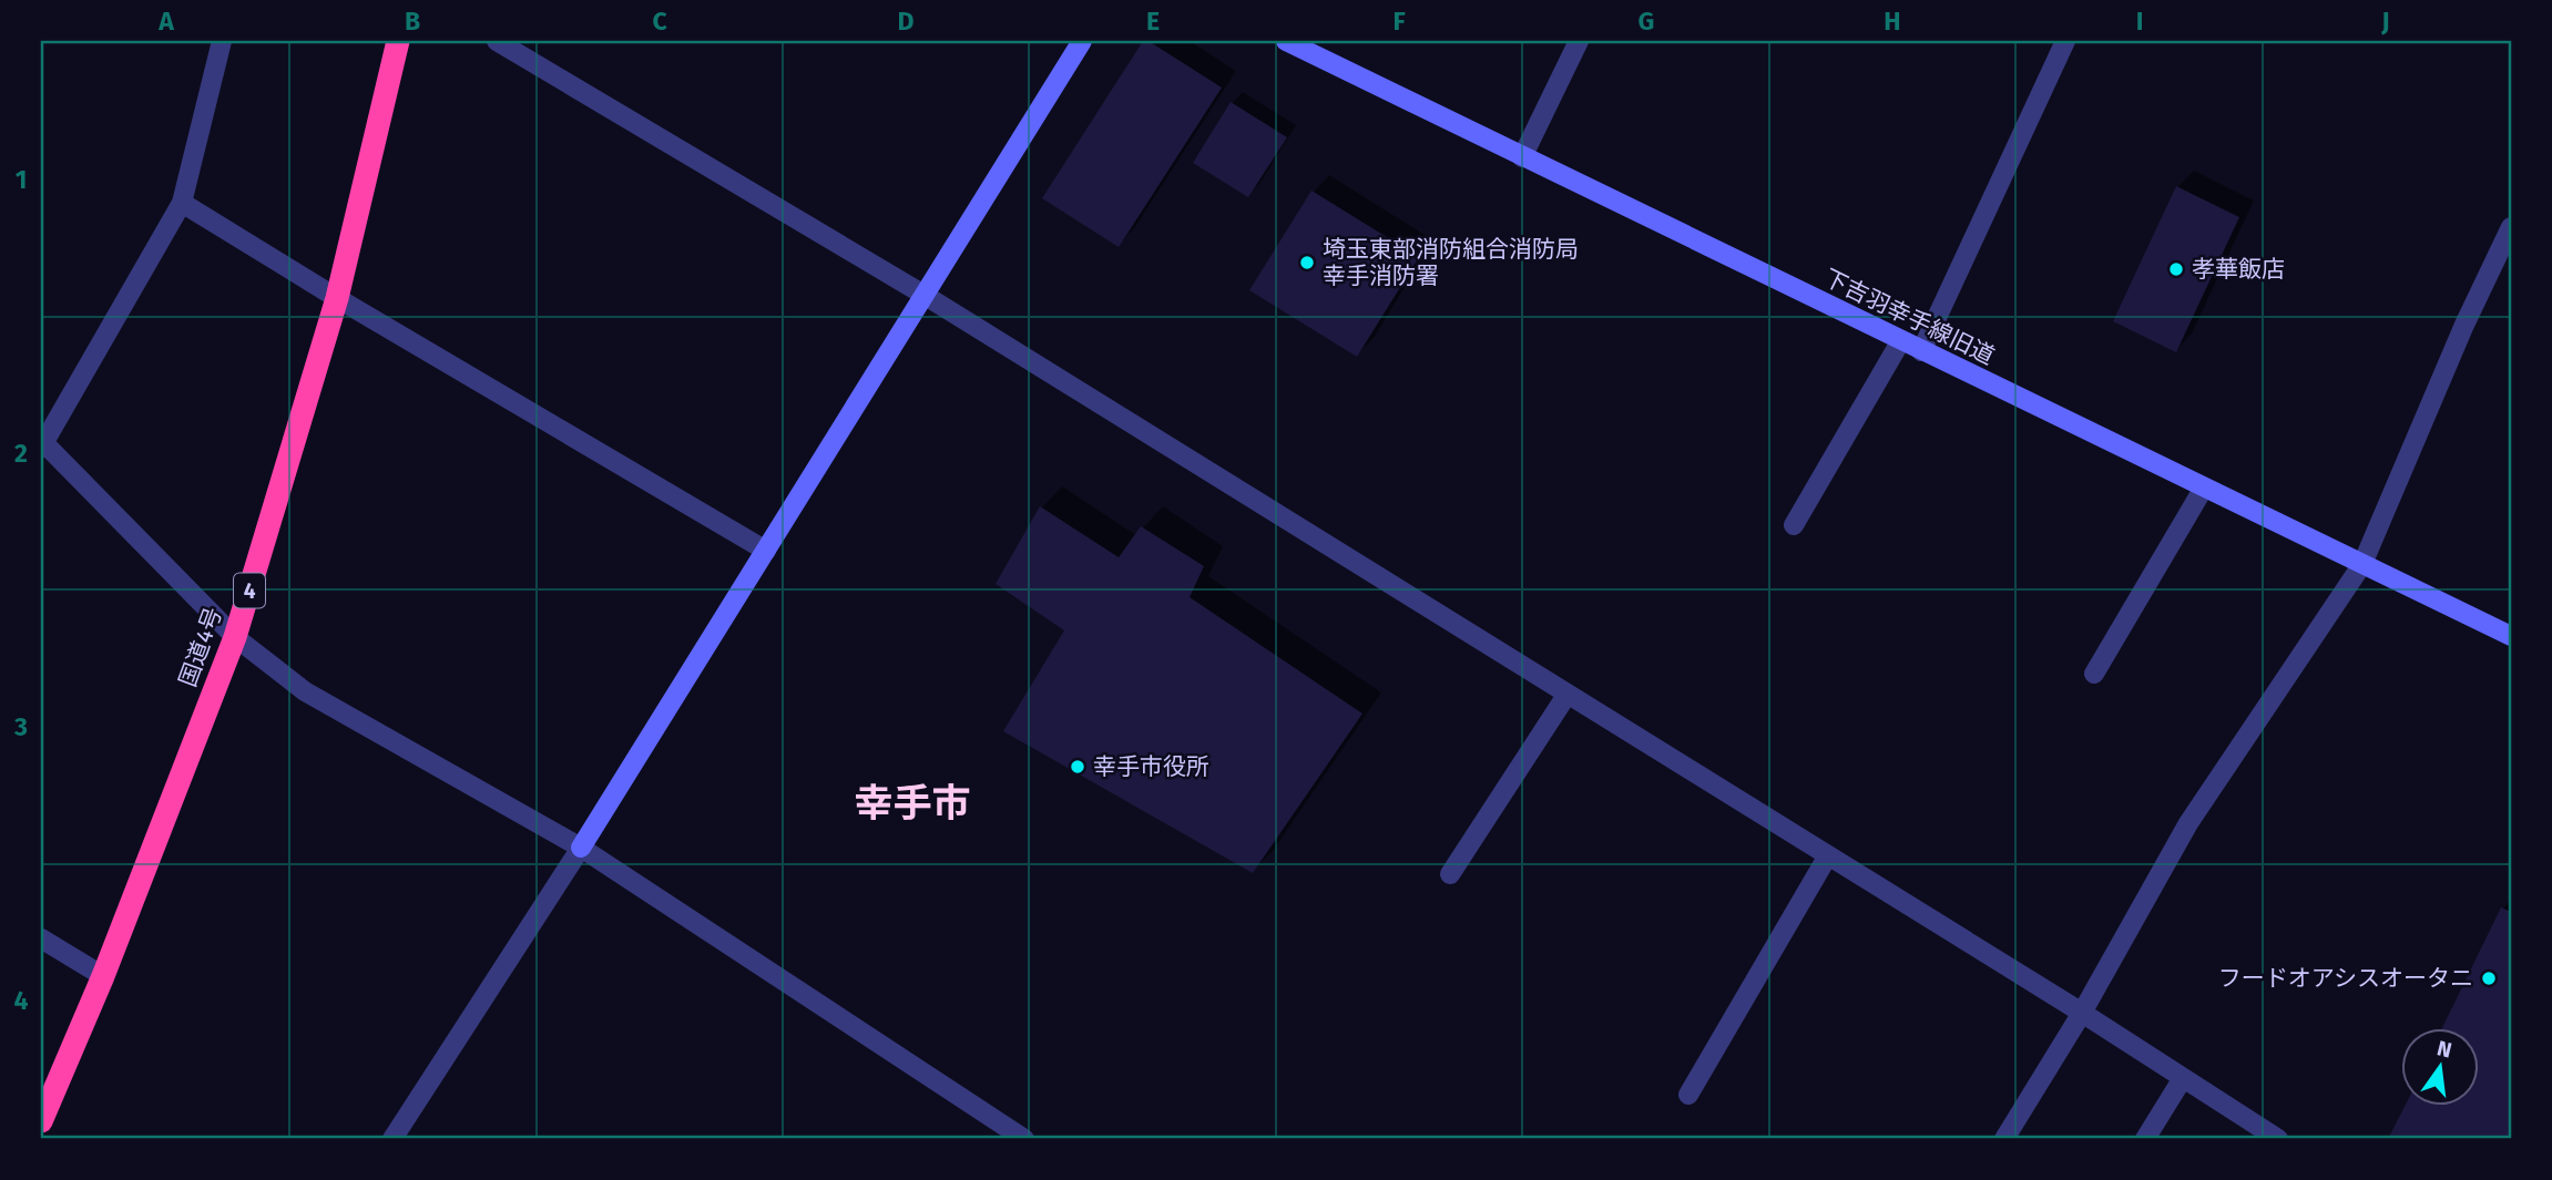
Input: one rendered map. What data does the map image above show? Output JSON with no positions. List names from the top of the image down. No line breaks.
{"streets":{"highway":["4","国道4号"],"street":["下吉羽幸手線旧道"]},"districts":["幸手市"],"places":["埼玉東部消防組合消防局 幸手消防署","孝華飯店","幸手市役所","フードオアシスオータニ"],"north":"top","grid":{"columns":["A","B","C","D","E","F","G","H","I","J"],"rows":["1","2","3","4"]}}
